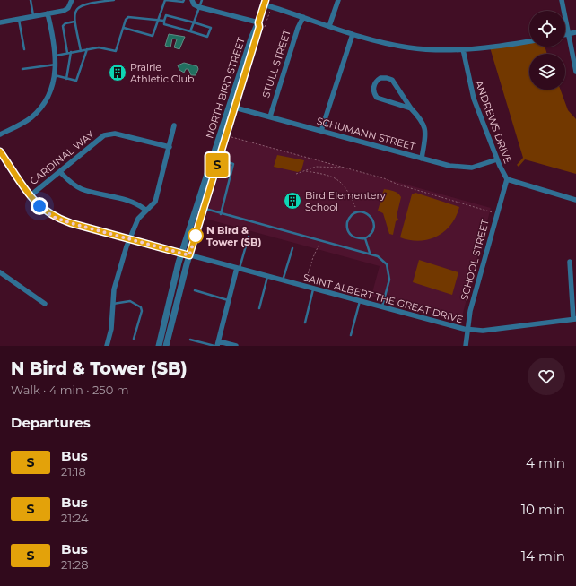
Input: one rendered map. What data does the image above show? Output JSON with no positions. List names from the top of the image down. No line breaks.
{"streets":{"street":["STULL STREET","NORTH BIRD STREET","ANDREWS DRIVE","SCHUMANN STREET","CARDINAL WAY","SCHOOL STREET","SAINT ALBERT THE GREAT DRIVE"]},"crossings":[["STULL STREET","SCHUMANN STREET"],["NORTH BIRD STREET","SCHUMANN STREET"],["NORTH BIRD STREET","SAINT ALBERT THE GREAT DRIVE"],["ANDREWS DRIVE","SCHUMANN STREET"],["ANDREWS DRIVE","SCHOOL STREET"],["CARDINAL WAY","SAINT ALBERT THE GREAT DRIVE"],["SCHOOL STREET","SAINT ALBERT THE GREAT DRIVE"]],"places":{"building":["Prairie Athletic Club","Bird Elementery School"],"other":["N Bird & Tower (SB)"]},"lines":["bus line S"],"page":{"on_map":"S","heading":[["N Bird & Tower (SB)","Walk · 4 min · 250 m"],"Departures"],"list":[{"mark":"S","name":"Bus","note":"21:18","value":"4 min"},{"mark":"S","name":"Bus","note":"21:24","value":"10 min"},{"mark":"S","name":"Bus","note":"21:28","value":"14 min"}]}}
